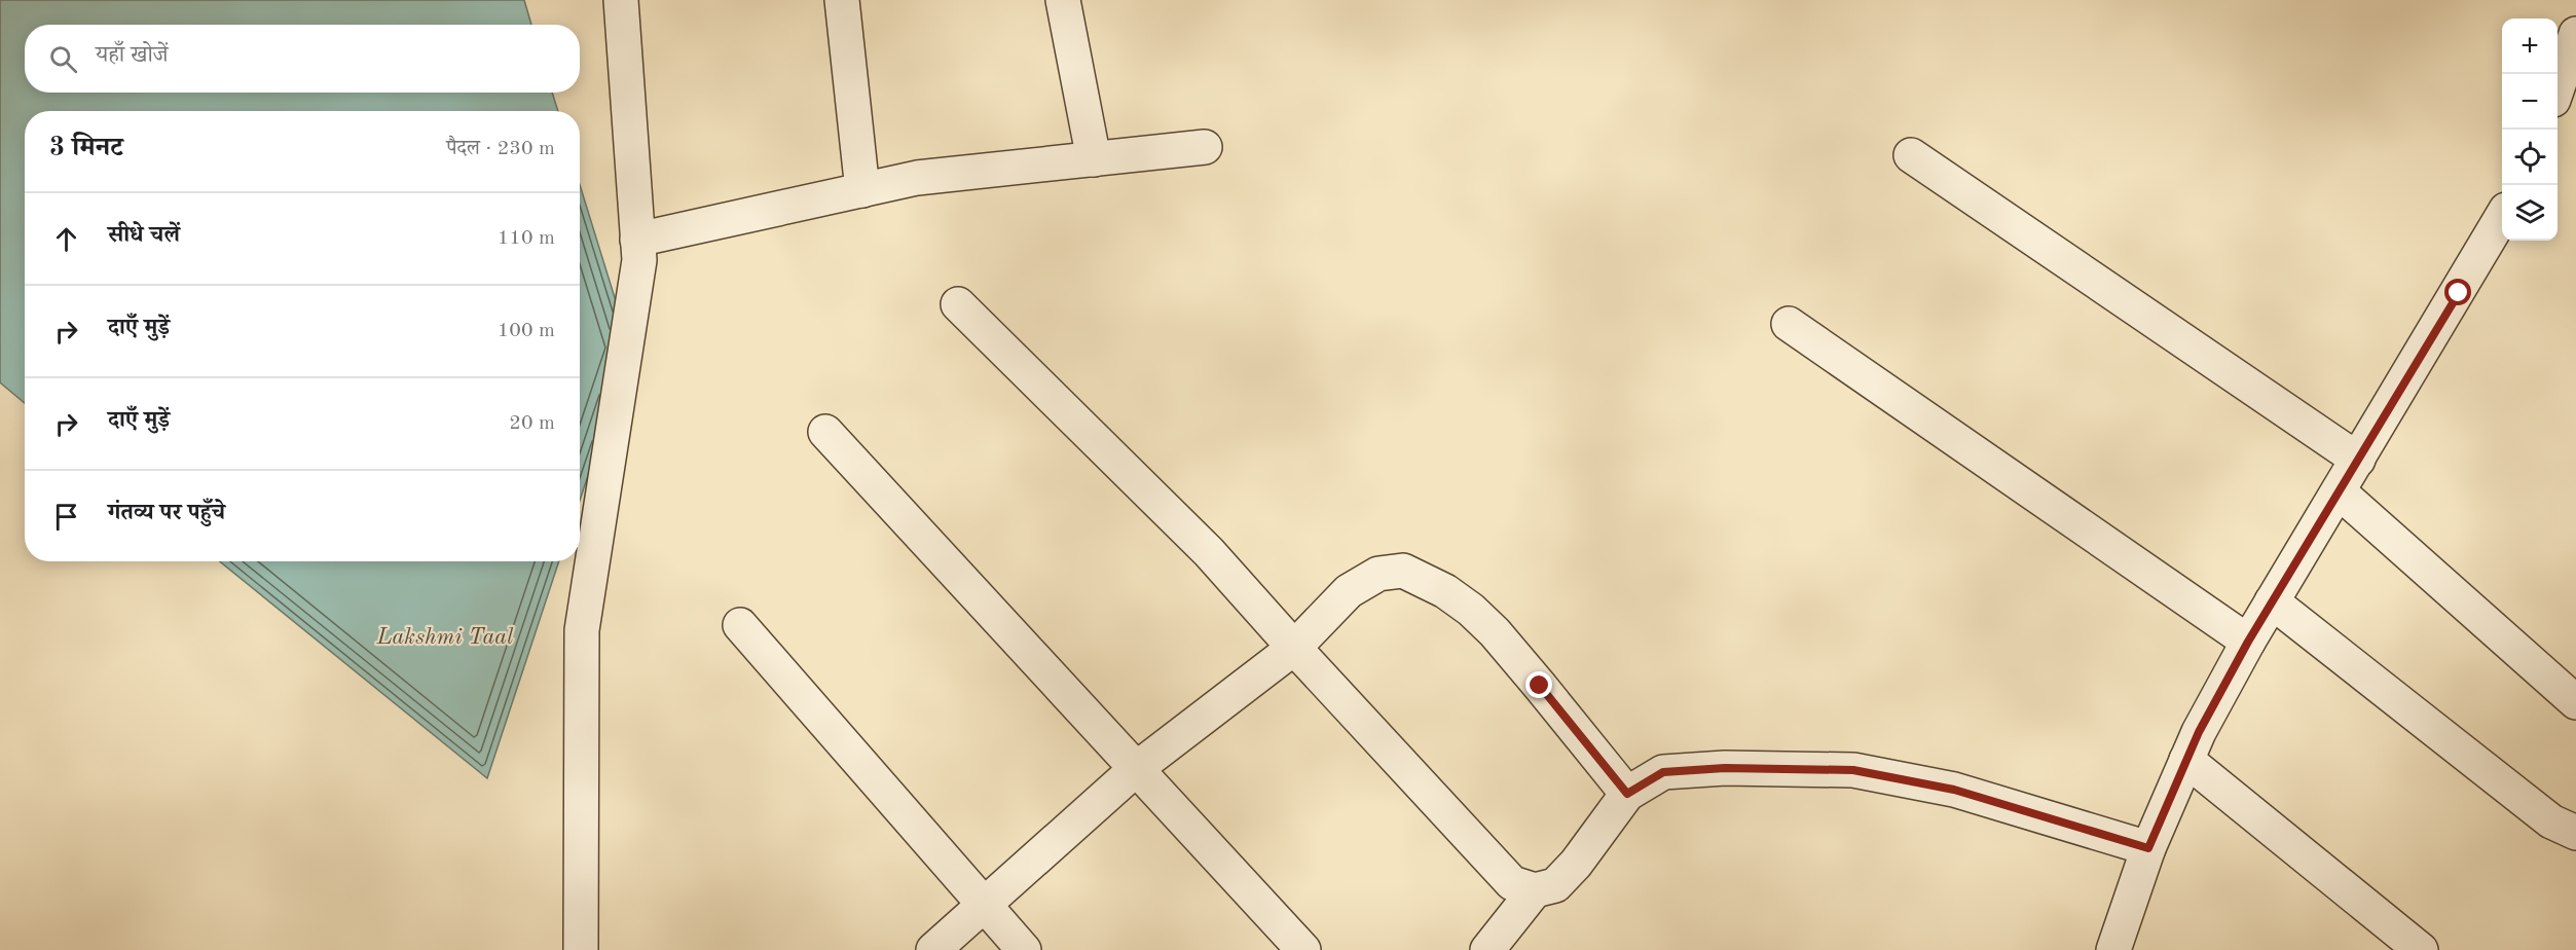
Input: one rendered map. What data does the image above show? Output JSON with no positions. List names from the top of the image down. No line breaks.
{"water":["Lakshmi Taal"],"page":{"map_buttons":["+","−"],"search":"यहाँ खोजें","heading":["3 मिनट","पैदल · 230 m"],"list":[["सीधे चलें","110 m"],["दाएँ मुड़ें","100 m"],["दाएँ मुड़ें","20 m"],"गंतव्य पर पहुँचे"]}}
